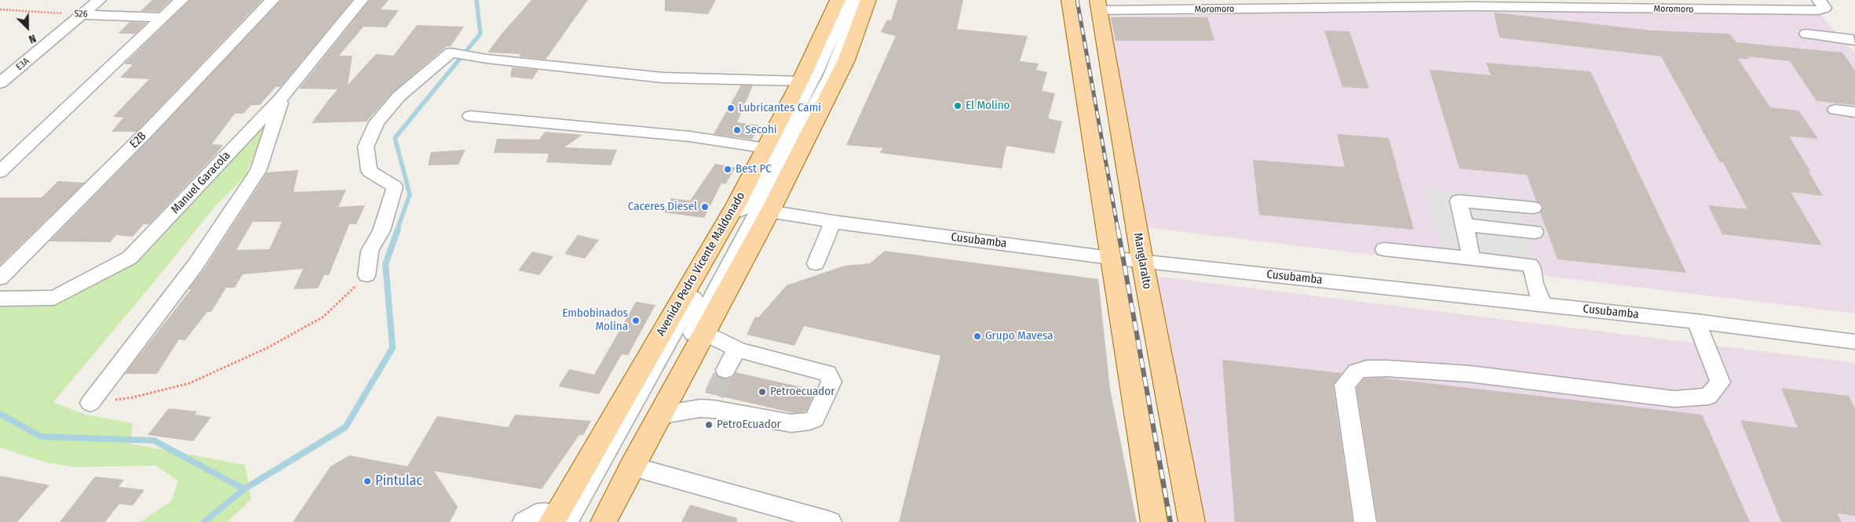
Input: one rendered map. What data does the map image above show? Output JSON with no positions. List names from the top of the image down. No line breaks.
{"streets":{"main road":["Manglaralto","Avenida Pedro Vicente Maldonado"],"street":["Moromoro","S26","E3A","E2B","Manuel Garacola","Cusubamba"]},"crossings":[["Moromoro","Manglaralto"],["S26","E3A"],["Cusubamba","Manglaralto"],["Cusubamba","Avenida Pedro Vicente Maldonado"]],"places":["El Molino","Lubricantes Cami","Secohi","Best PC","Caceres Diesel","Embobinados Molina","Grupo Mavesa","Petroecuador","PetroEcuador","Pintulac"],"north":"bottom right"}
